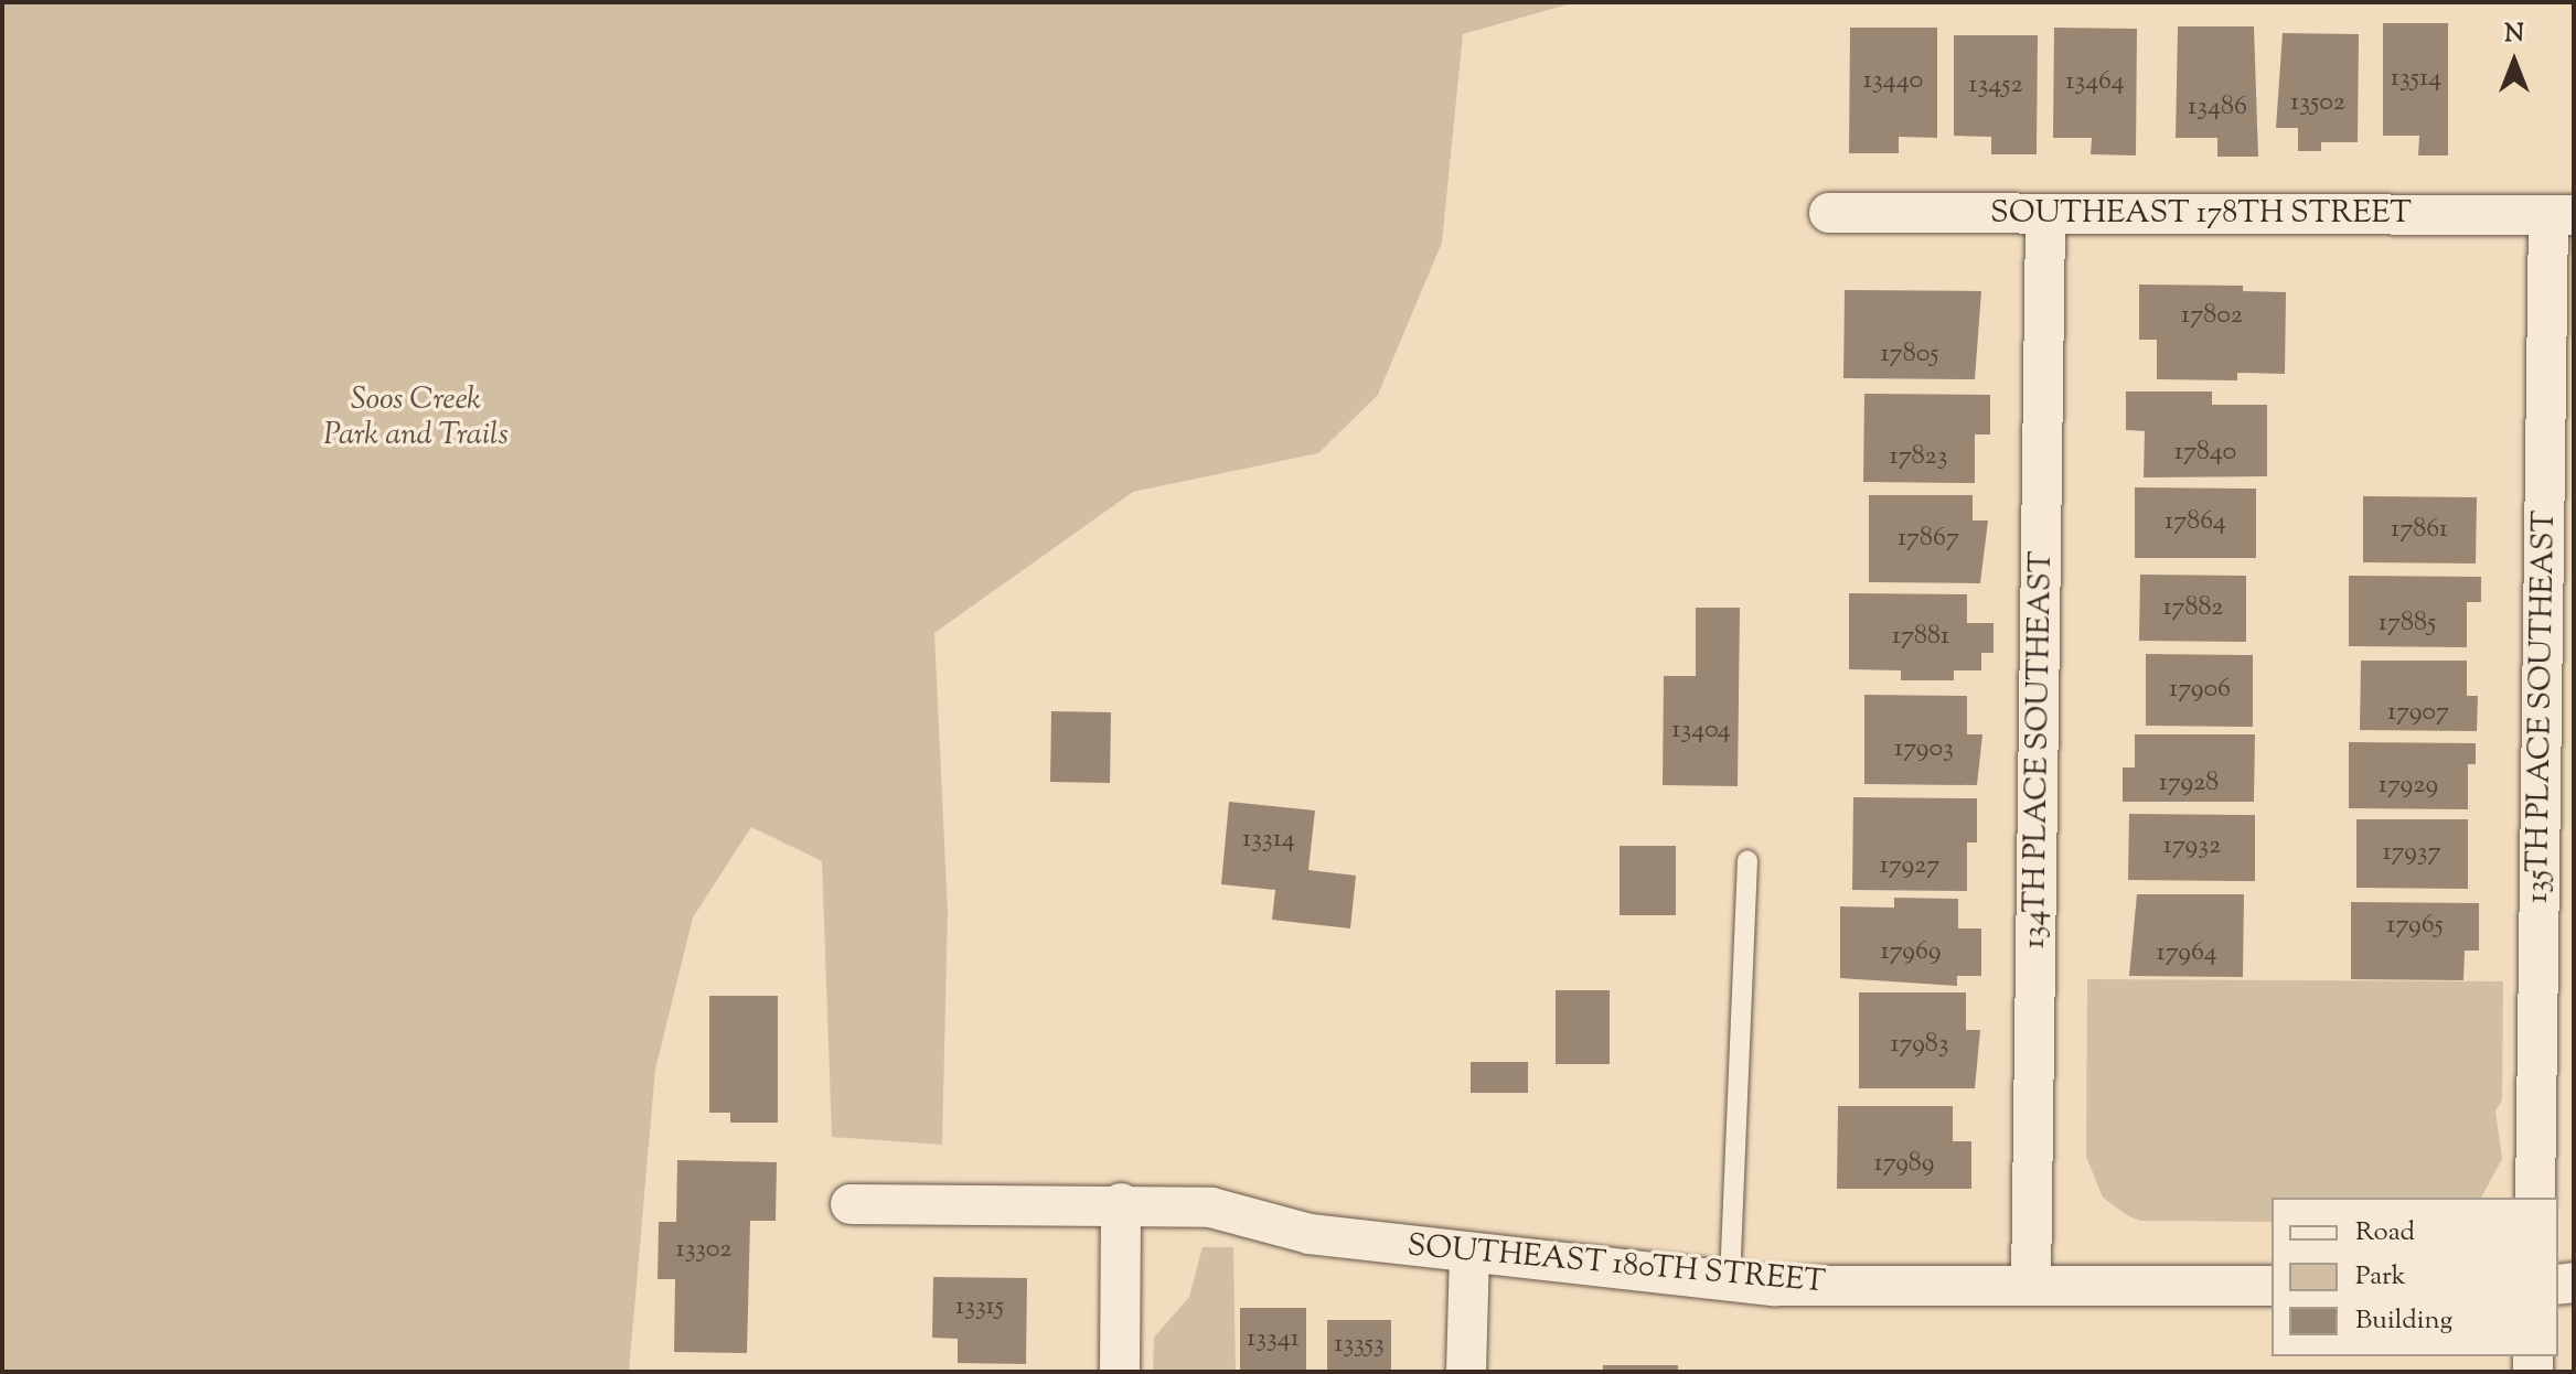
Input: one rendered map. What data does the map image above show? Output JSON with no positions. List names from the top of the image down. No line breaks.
{"streets":{"street":["SOUTHEAST 178TH STREET","135TH PLACE SOUTHEAST","134TH PLACE SOUTHEAST","SOUTHEAST 180TH STREET"]},"crossings":[["SOUTHEAST 178TH STREET","135TH PLACE SOUTHEAST"],["SOUTHEAST 178TH STREET","134TH PLACE SOUTHEAST"],["134TH PLACE SOUTHEAST","SOUTHEAST 180TH STREET"]],"parks":["Soos Creek Park and Trails"],"house_numbers":["13514","13440","13464","13452","13502","13486","17802","17805","17840","17823","17864","17861","17867","17882","17885","17881","17906","17907","13404","17903","17928","17929","13314","17932","17937","17927","17965","17969","17964","17983","17989","13302","13315","13341","13353"],"legend":["Road","Park","Building"],"north":"top"}
